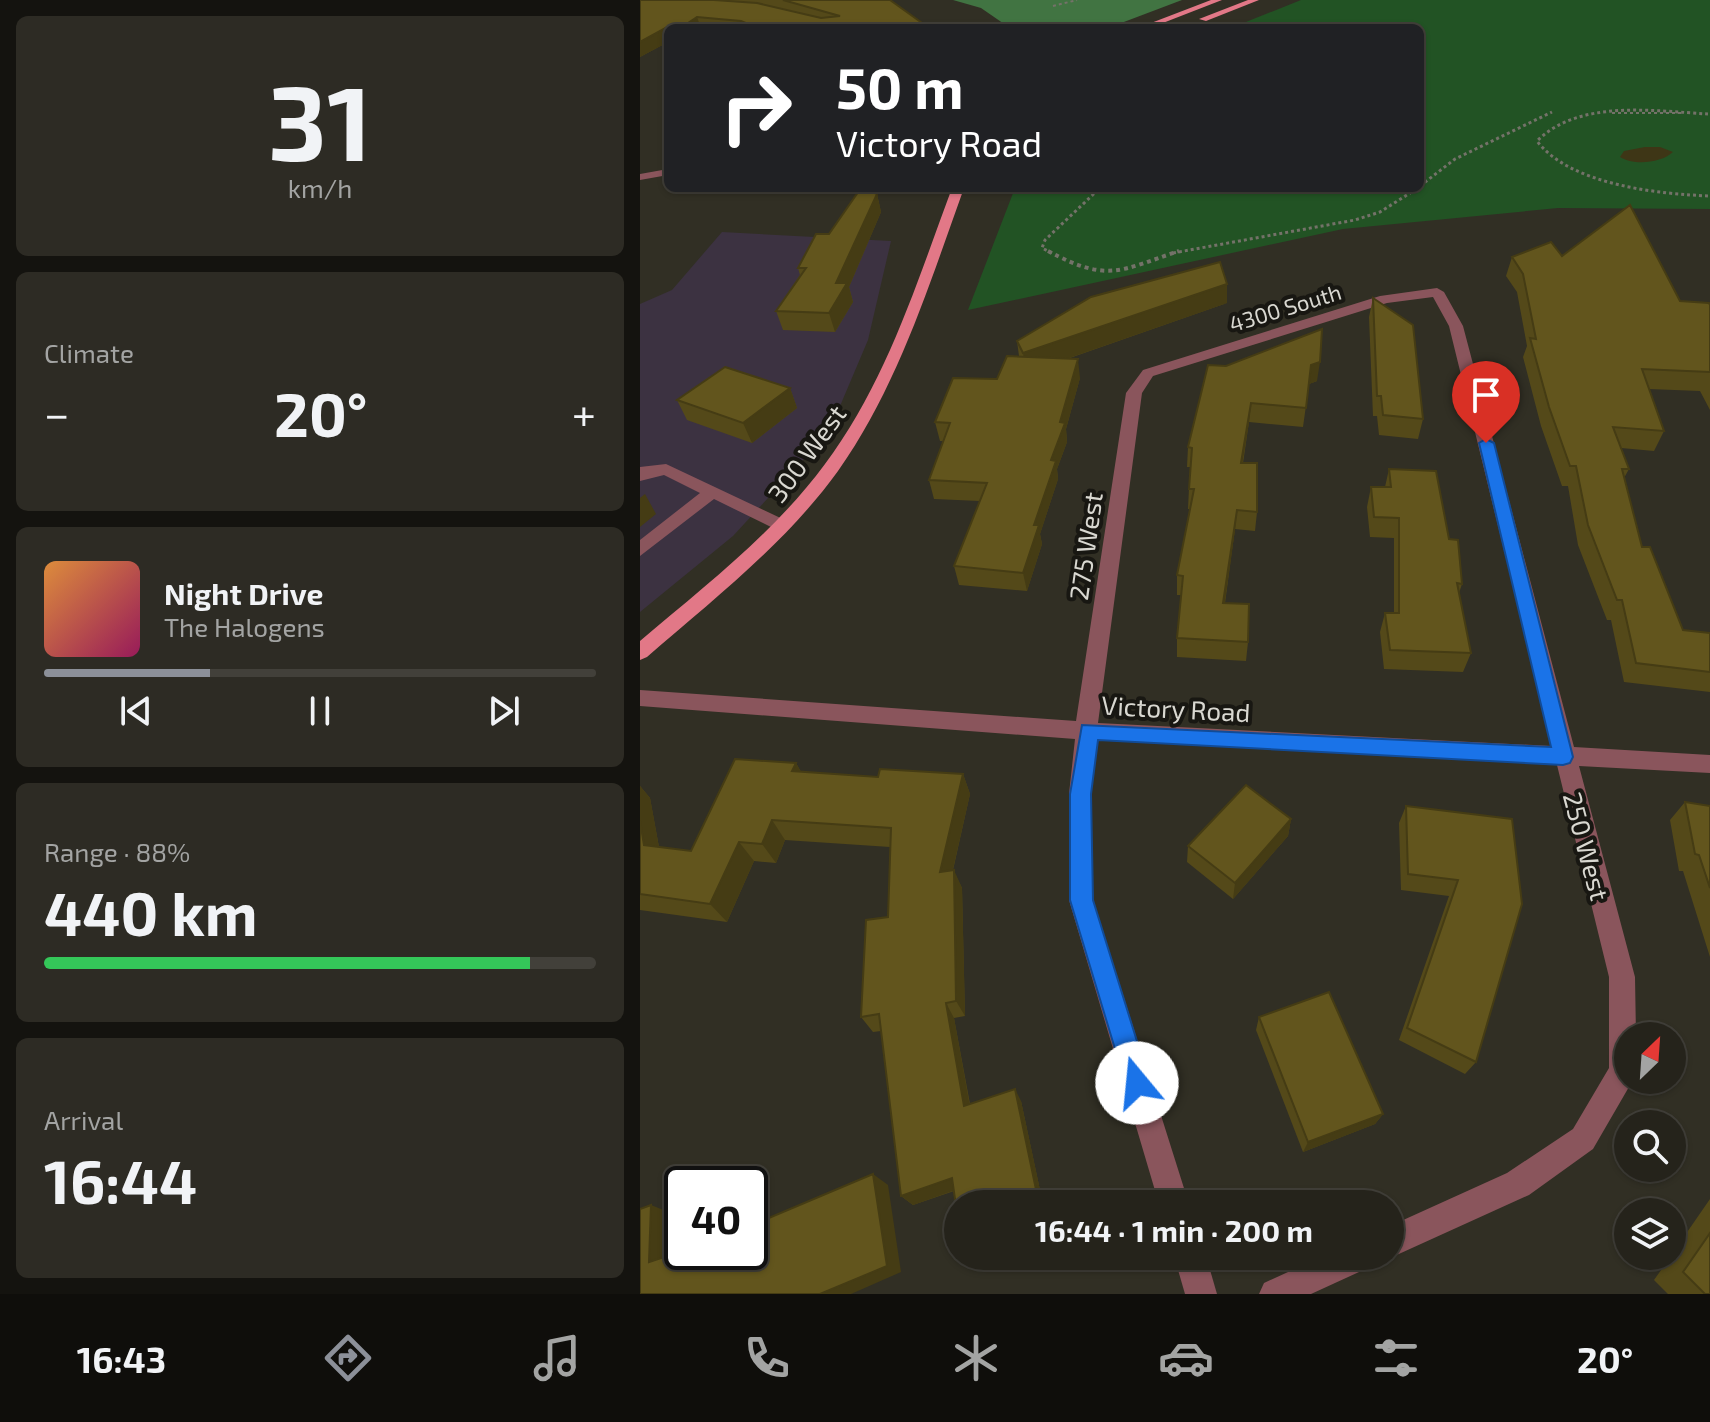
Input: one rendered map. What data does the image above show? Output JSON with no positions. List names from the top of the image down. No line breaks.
{"streets":{"main road":["300 West"],"street":["4300 South","275 West","Victory Road","250 West"]},"crossings":[["4300 South","275 West"],["4300 South","250 West"],["275 West","Victory Road"],["Victory Road","250 West"]],"north":"top right","page":{"tile":[["31","km/h"],"Climate",["Range · 88%","440 km"],["Arrival","16:44"]],"turn":["50 m","Victory Road"],"heat":["−","20°","+"],"song":["Night Drive","The Halogens"],"limit":"40","trip":"16:44 · 1 min · 200 m","tabs":["16:43","20°"]}}
